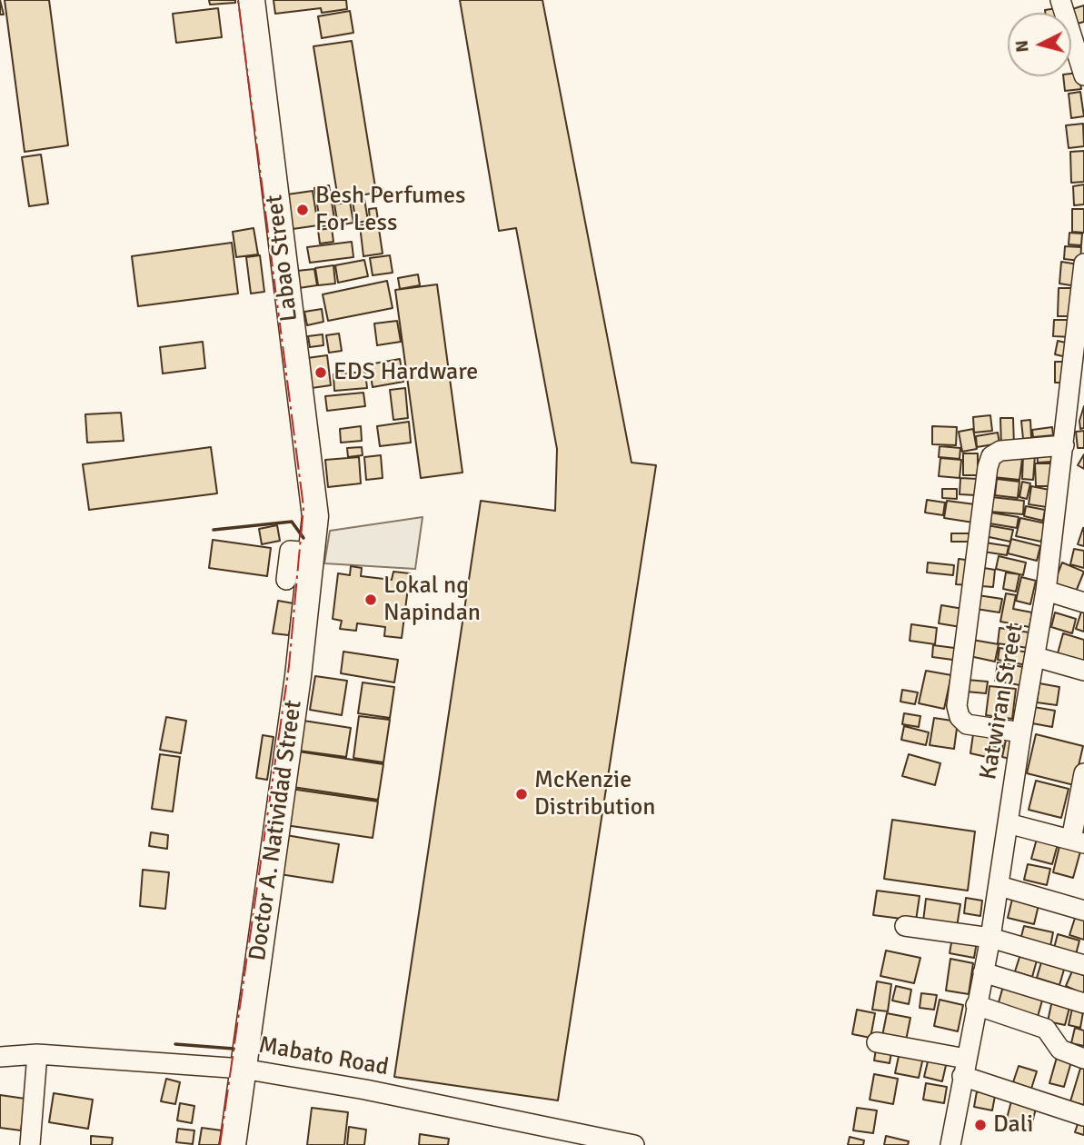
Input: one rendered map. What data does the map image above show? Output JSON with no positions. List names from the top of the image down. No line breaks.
{"streets":{"main road":["Labao Street","Doctor A. Natividad Street"],"street":["Katwiran Street","Mabato Road"]},"crossings":[["Labao Street","Doctor A. Natividad Street"],["Doctor A. Natividad Street","Mabato Road"]],"places":["Besh Perfumes For Less","EDS Hardware","Lokal ng Napindan","McKenzie Distribution","Dali"],"north":"left"}
